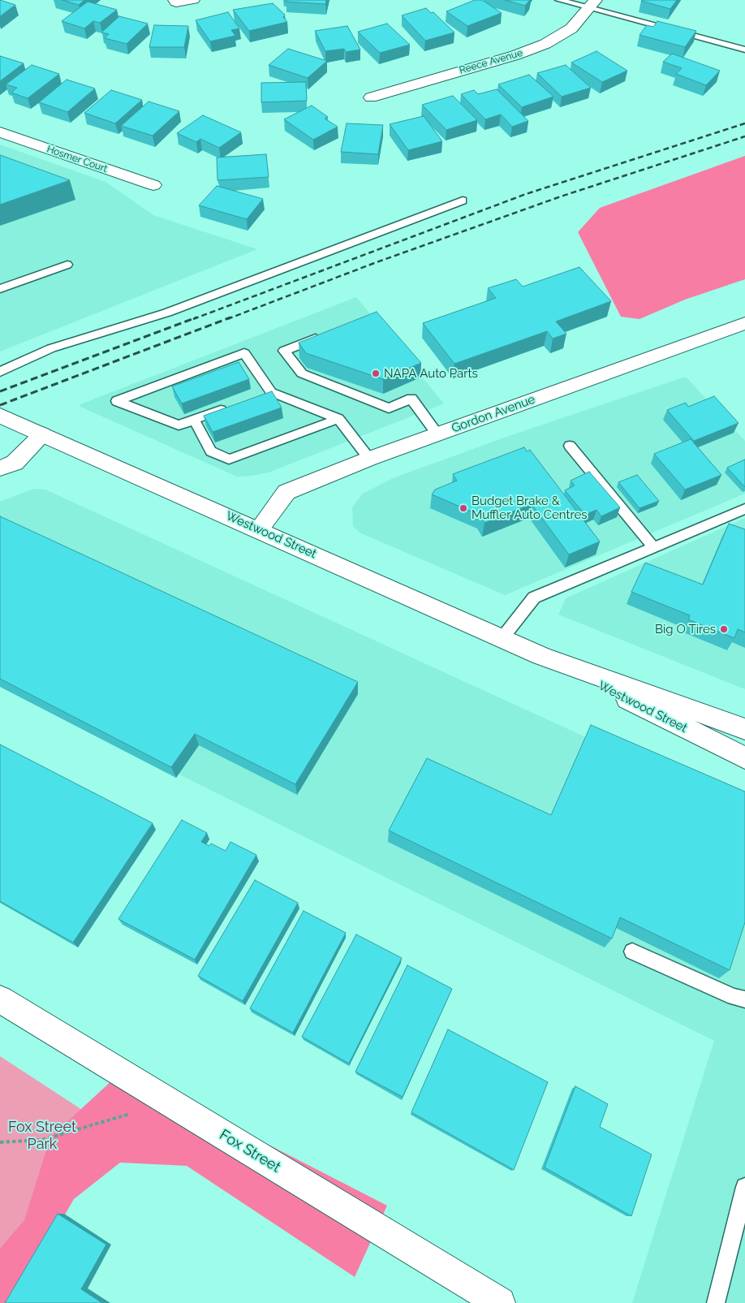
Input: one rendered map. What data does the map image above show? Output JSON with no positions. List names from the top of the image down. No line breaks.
{"streets":{"street":["Reece Avenue","Hosmer Court","Gordon Avenue","Westwood Street","Fox Street"]},"crossings":[["Gordon Avenue","Westwood Street"]],"parks":["Fox Street Park"],"places":["NAPA Auto Parts","Budget Brake & Muffler Auto Centres","Big O Tires"]}
